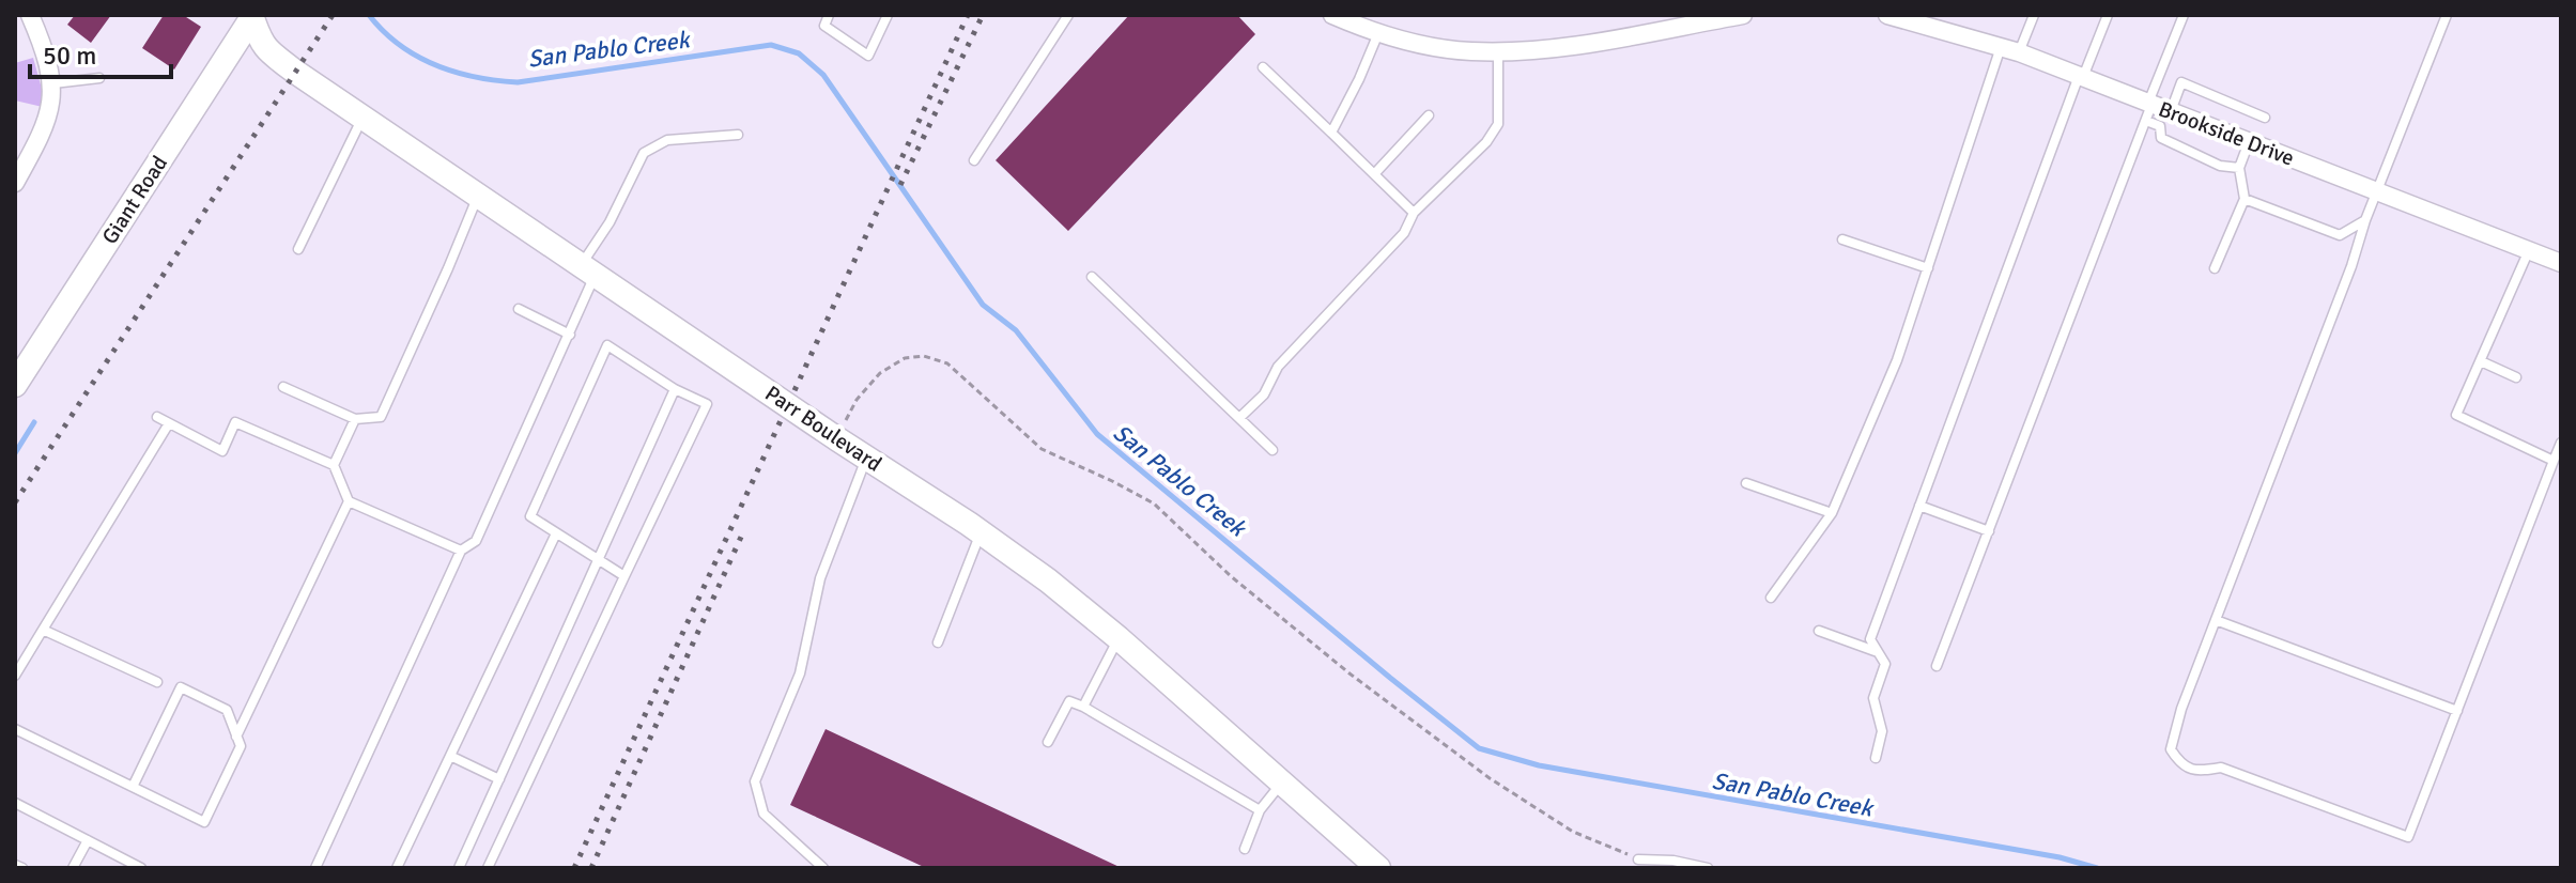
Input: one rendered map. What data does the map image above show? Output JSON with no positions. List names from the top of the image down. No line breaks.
{"streets":{"street":["Brookside Drive","Giant Road","Parr Boulevard"]},"crossings":[["Giant Road","Parr Boulevard"]],"water":["San Pablo Creek"],"scale_bar":"50 m"}
